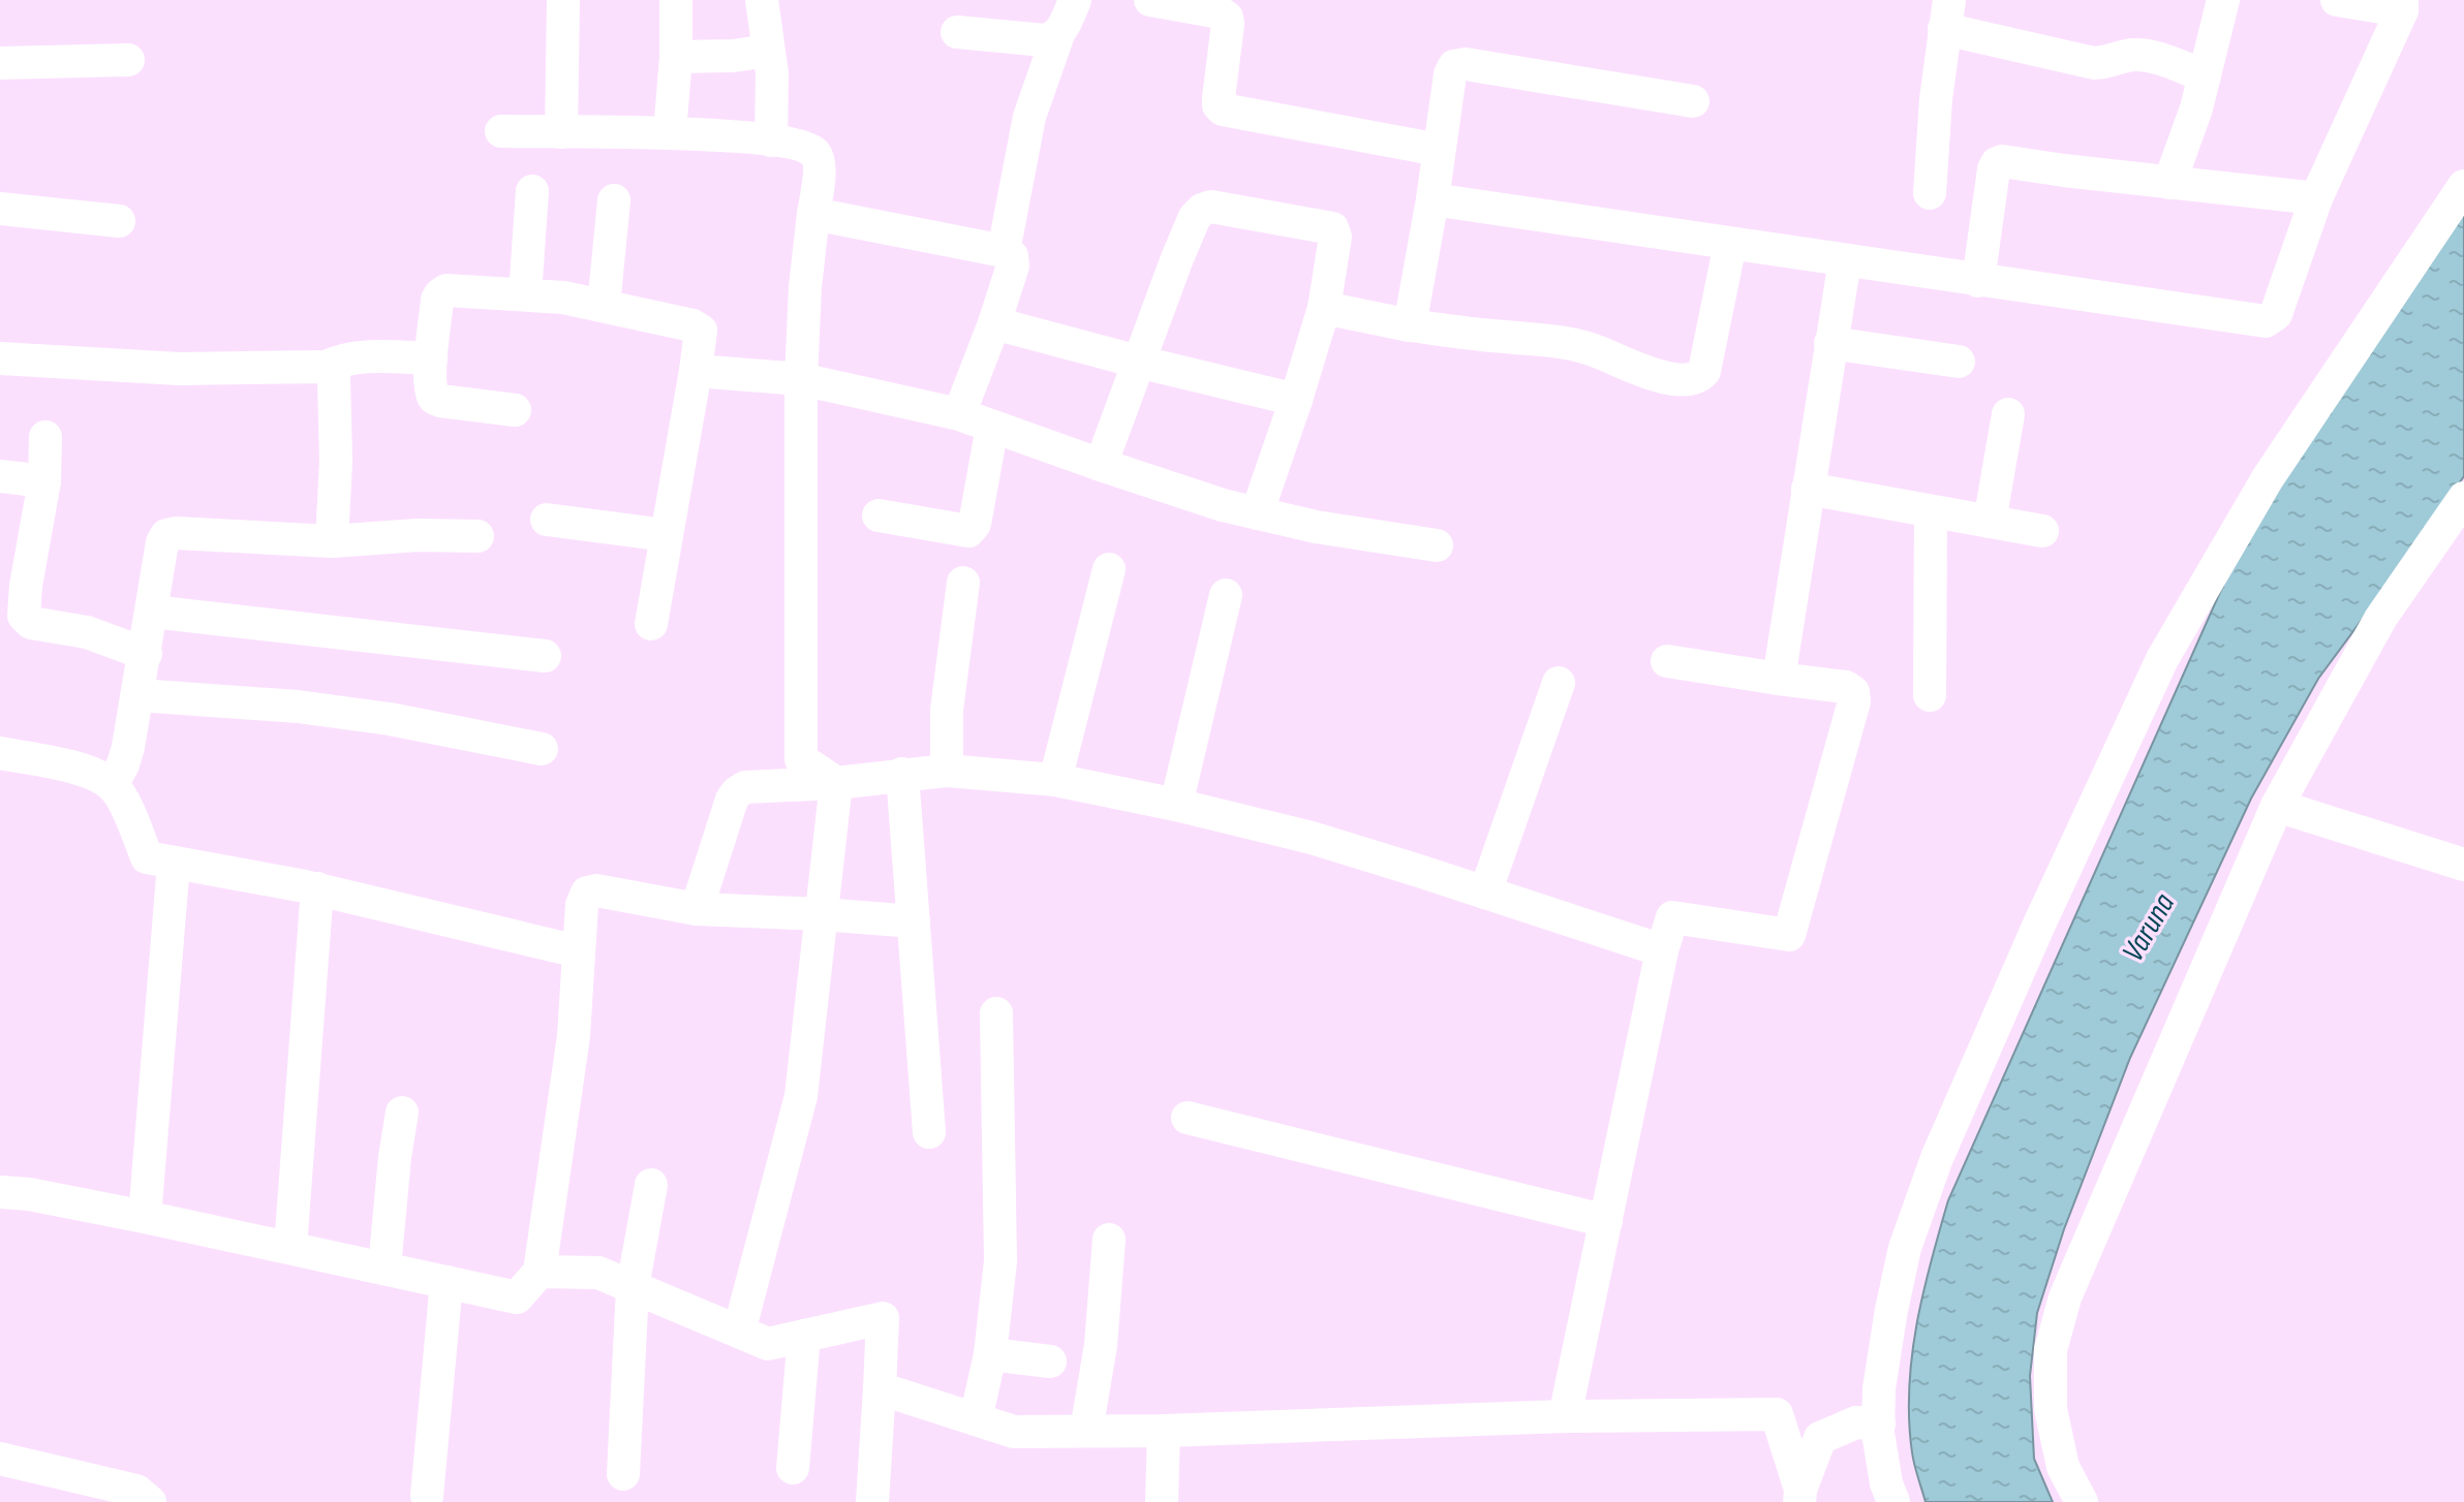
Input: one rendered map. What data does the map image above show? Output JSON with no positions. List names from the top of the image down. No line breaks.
{"water":["Varuna"]}
